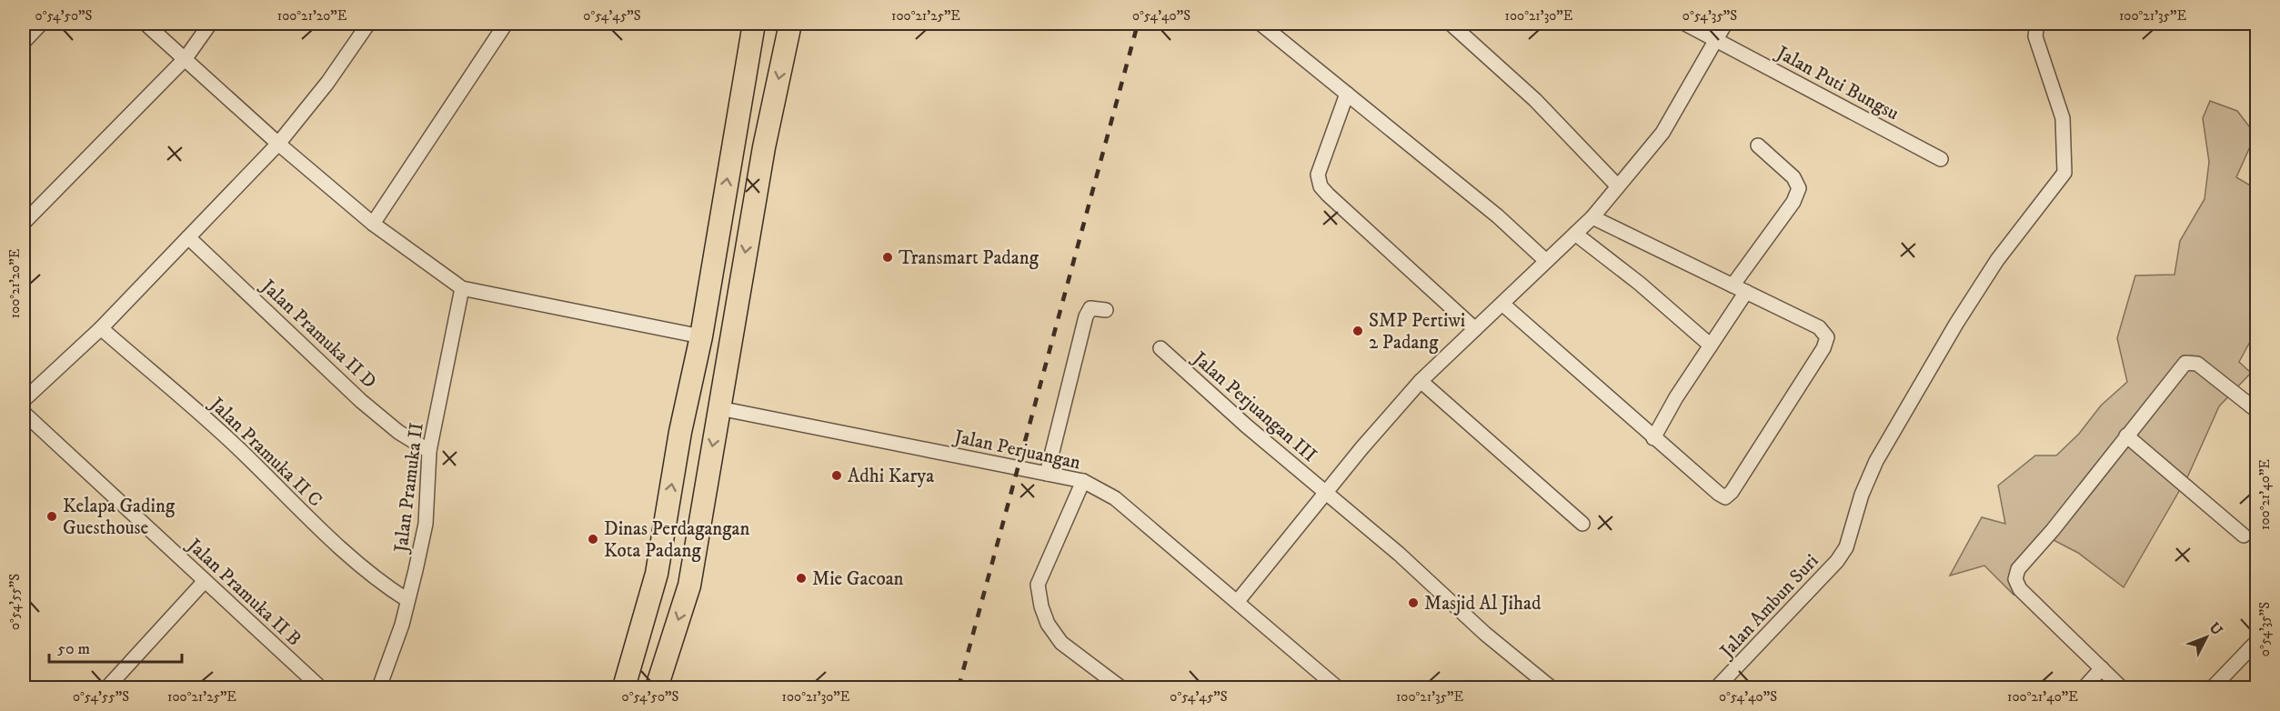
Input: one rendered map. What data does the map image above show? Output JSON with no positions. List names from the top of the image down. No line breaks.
{"streets":{"street":["Jalan Puti Bungsu","Jalan Pramuka II D","Jalan Perjuangan III","Jalan Perjuangan","Jalan Pramuka II C","Jalan Pramuka II","Jalan Pramuka II B","Jalan Ambun Suri"]},"crossings":[["Jalan Pramuka II D","Jalan Pramuka II"],["Jalan Pramuka II C","Jalan Pramuka II"]],"places":["Transmart Padang","SMP Pertiwi 2 Padang","Adhi Karya","Kelapa Gading Guesthouse","Dinas Perdagangan Kota Padang","Mie Gacoan","Masjid Al Jihad"],"scale_bar":"50 m","north":"top right","coordinates":["0°54'50\"S","100°21'20\"E","0°54'45\"S","100°21'25\"E","0°54'40\"S","100°21'30\"E","0°54'35\"S","100°21'35\"E","100°21'40\"E","0°54'55\"S"]}
